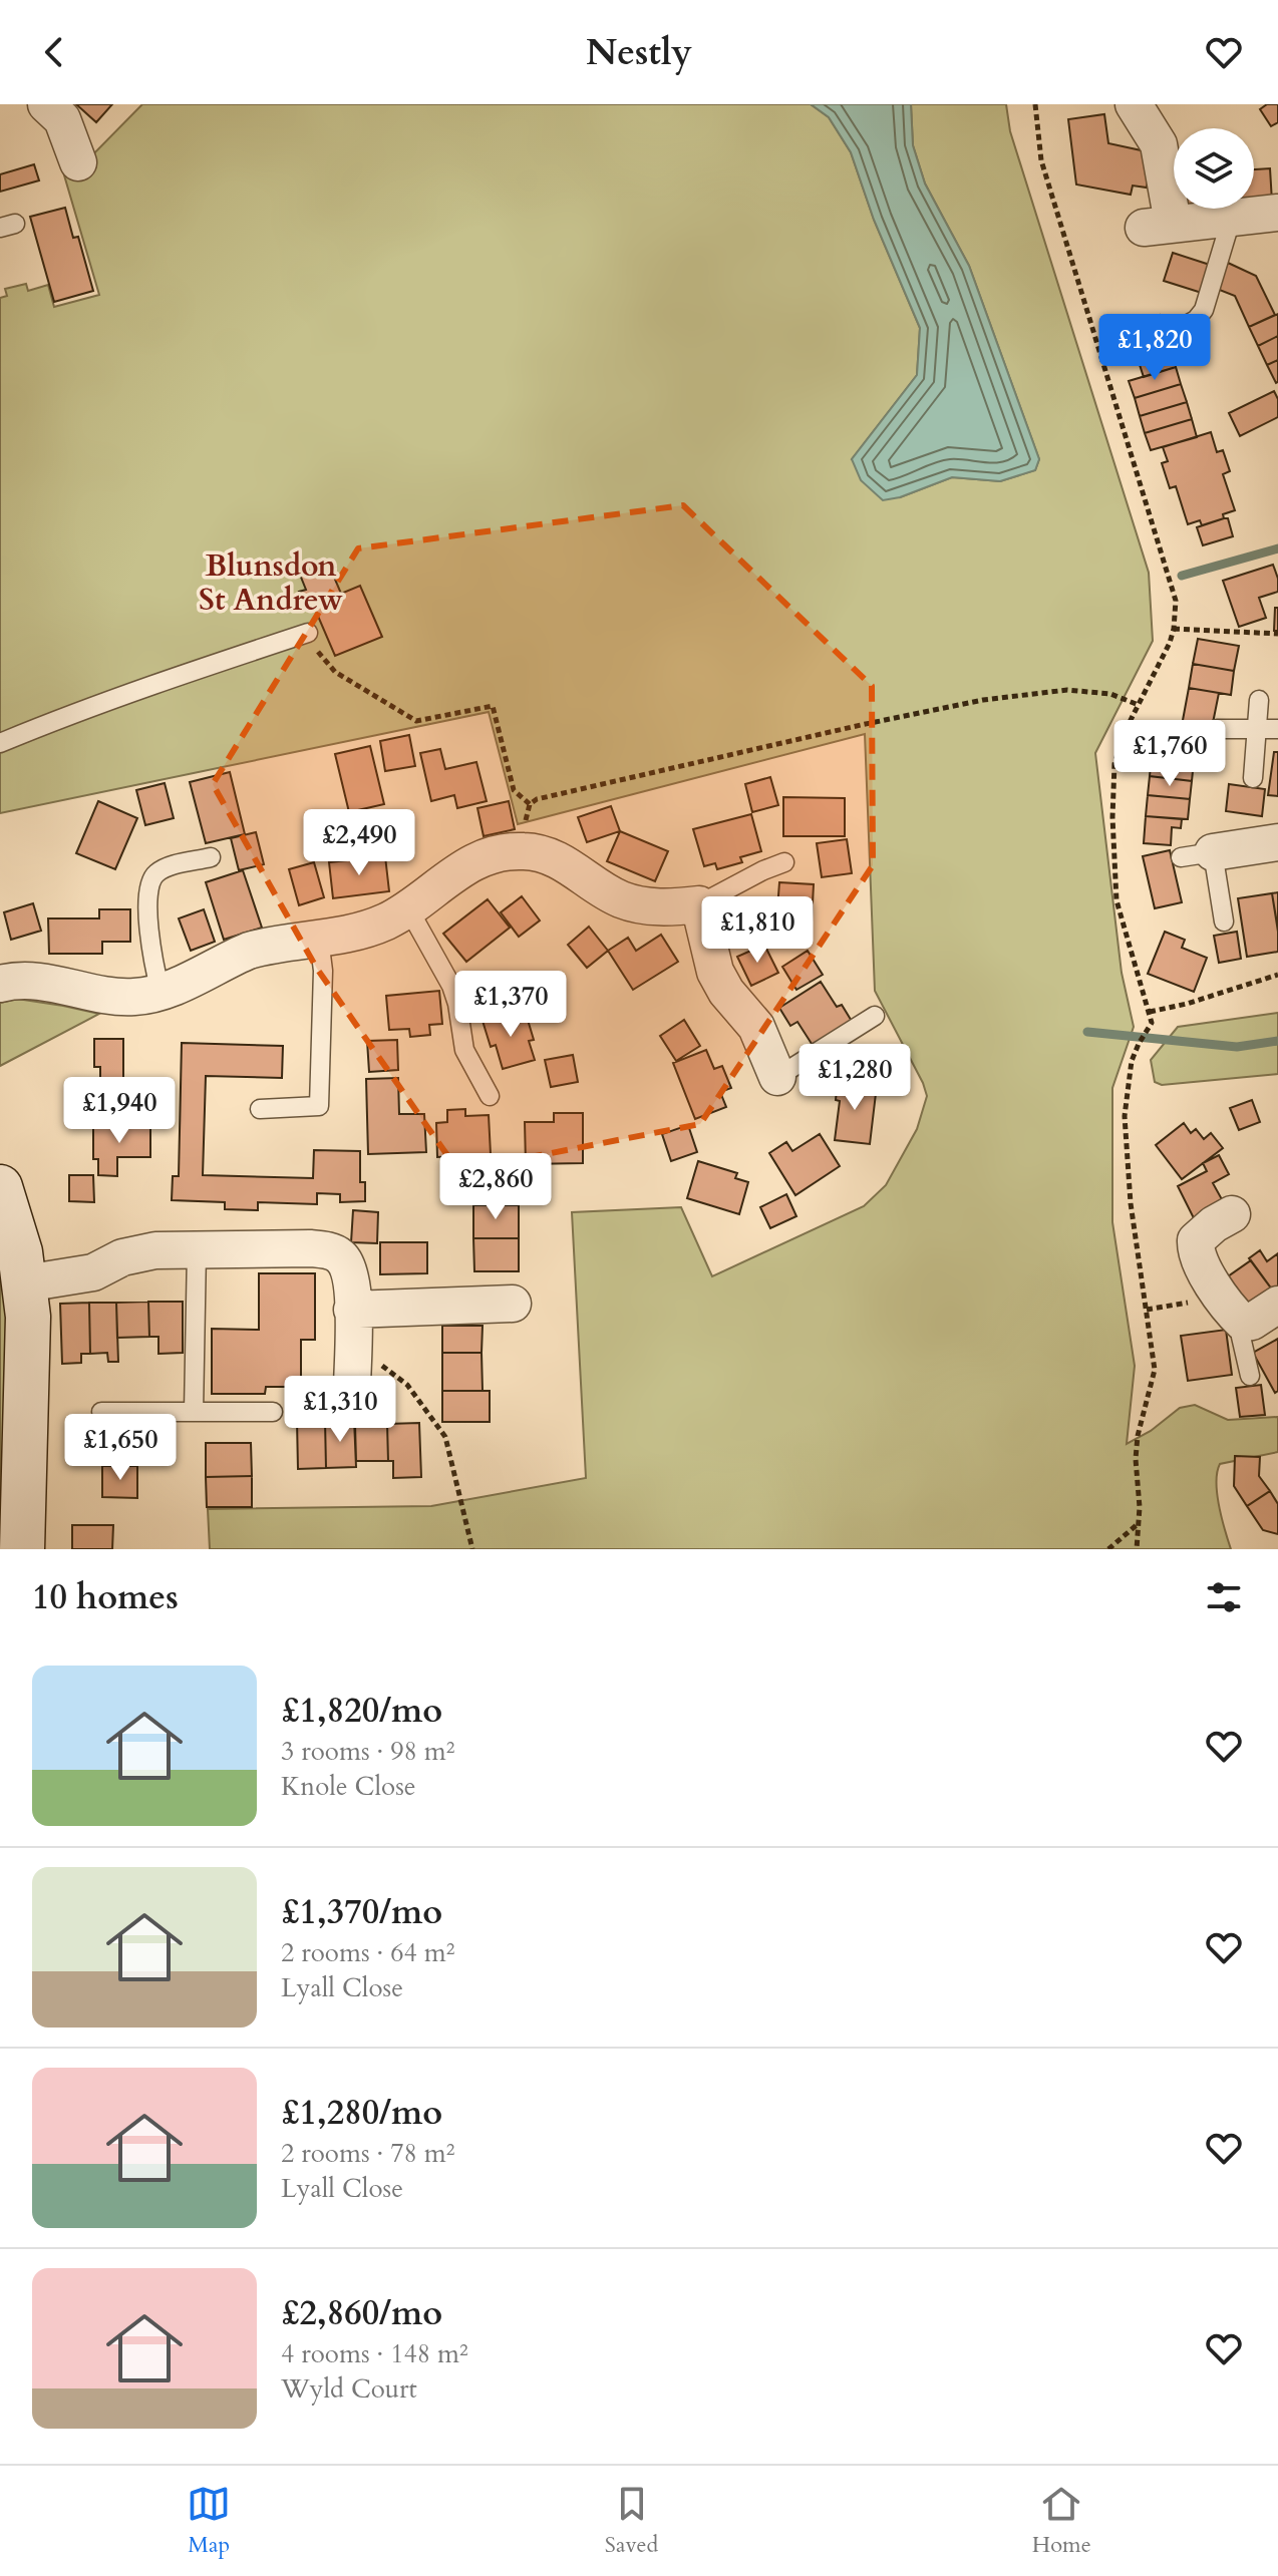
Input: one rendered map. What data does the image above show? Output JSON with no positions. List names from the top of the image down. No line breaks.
{"districts":["Blunsdon St Andrew"],"page":{"header":"Nestly","price":["£1,820","£1,760","£2,490","£1,810","£1,370","£1,280","£1,940","£2,860","£1,310","£1,650"],"heading":"10 homes","list":[{"name":"£1,820/mo","note":"3 rooms · 98 m² · Knole Close"},{"name":"£1,370/mo","note":"2 rooms · 64 m² · Lyall Close"},{"name":"£1,280/mo","note":"2 rooms · 78 m² · Lyall Close"},{"name":"£2,860/mo","note":"4 rooms · 148 m² · Wyld Court"}],"tabs":["Map","Saved","Home"]}}
